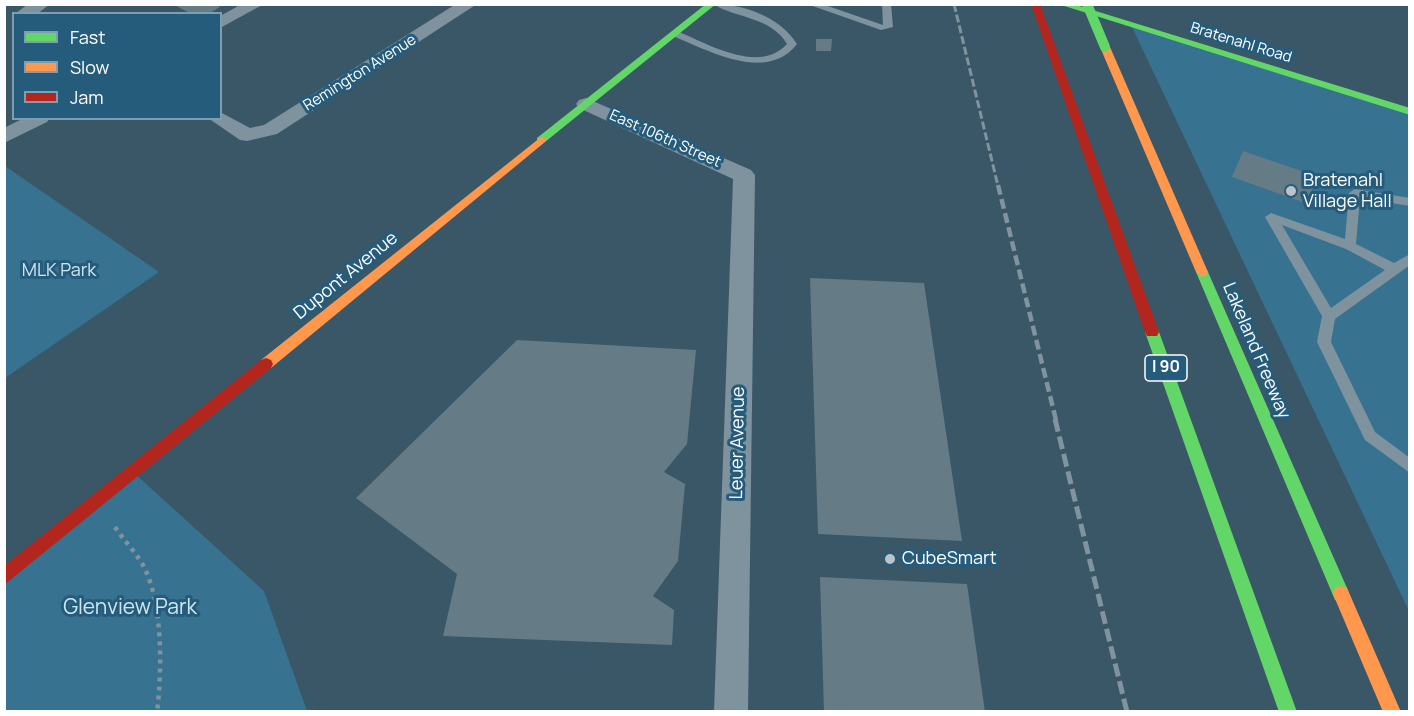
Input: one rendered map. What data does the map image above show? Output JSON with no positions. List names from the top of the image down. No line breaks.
{"streets":{"main road":["Bratenahl Road","Dupont Avenue","Lakeland Freeway","I 90"],"street":["Remington Avenue","East 106th Street","Leuer Avenue"]},"crossings":[["East 106th Street","Dupont Avenue"],["East 106th Street","Leuer Avenue"]],"parks":["MLK Park","Glenview Park"],"places":["Bratenahl Village Hall","CubeSmart"],"legend":["Fast","Slow","Jam"]}
